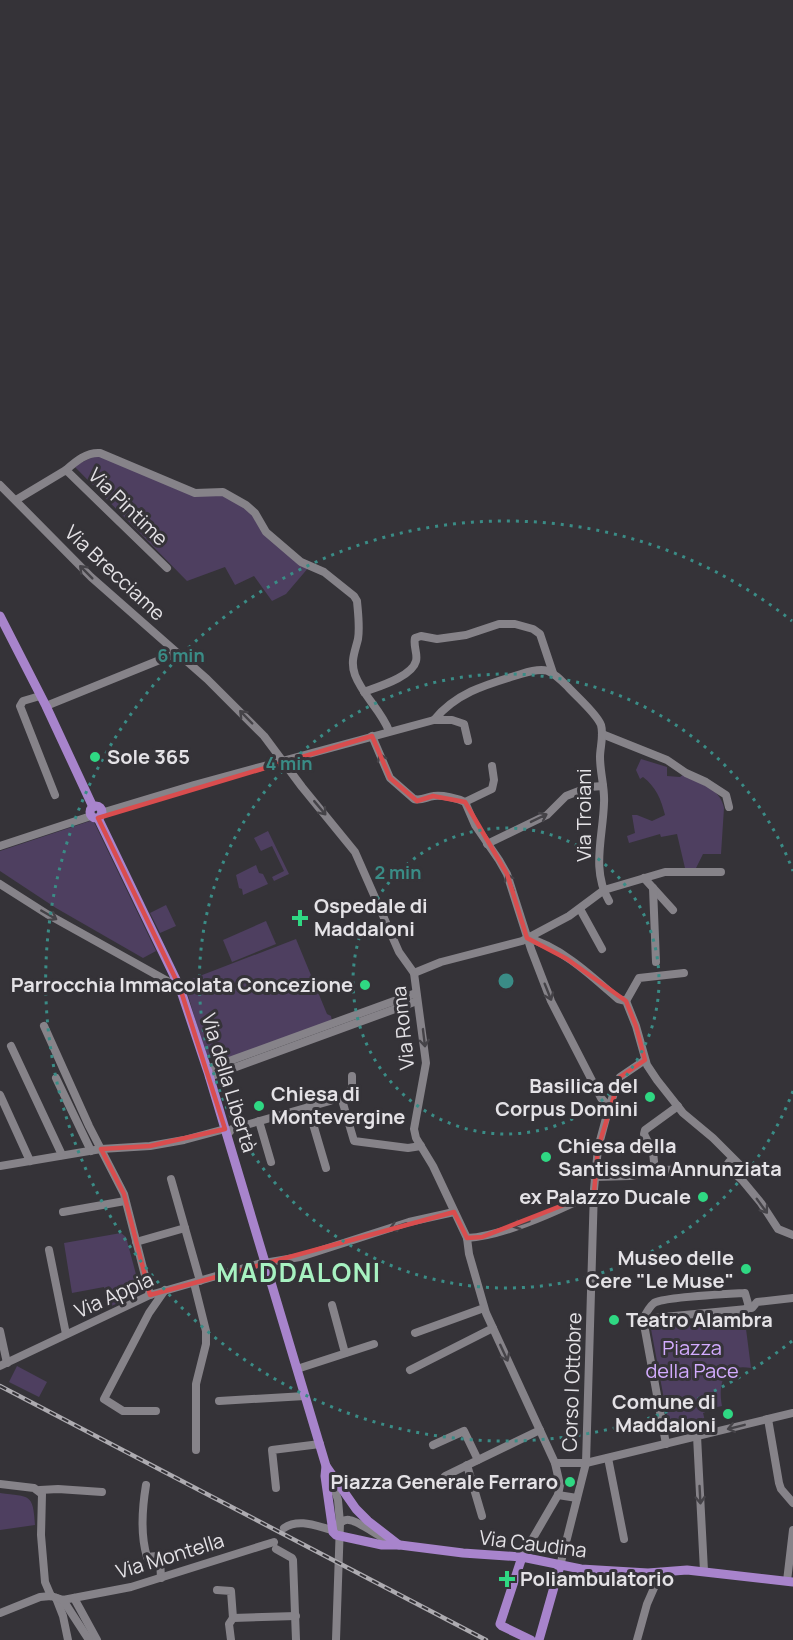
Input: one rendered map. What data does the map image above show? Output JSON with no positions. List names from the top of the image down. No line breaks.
{"streets":{"main road":["Via della Libertà","Via Caudina"],"street":["Via Pintime","Via Brecciame","Via Troiani","Via Roma","Via Appia","Corso I Ottobre","Via Montella"]},"crossings":[["Via Pintime","Via Brecciame"],["Via Brecciame","Via Roma"],["Via Roma","Via Appia"],["Via della Libertà","Via Appia"]],"one_way":["Via Brecciame","Via Roma","Via Appia"],"districts":["MADDALONI"],"parks":["Piazza della Pace"],"places":{"other":["Sole 365","Parrocchia Immacolata Concezione","Basilica del Corpus Domini","Chiesa di Montevergine","Chiesa della Santissima Annunziata","ex Palazzo Ducale","Museo delle Cere \"Le Muse\"","Teatro Alambra","Comune di Maddaloni","Piazza Generale Ferraro"],"health":["Ospedale di Maddaloni","Poliambulatorio"]},"rings":["6 min","4 min","2 min"]}
